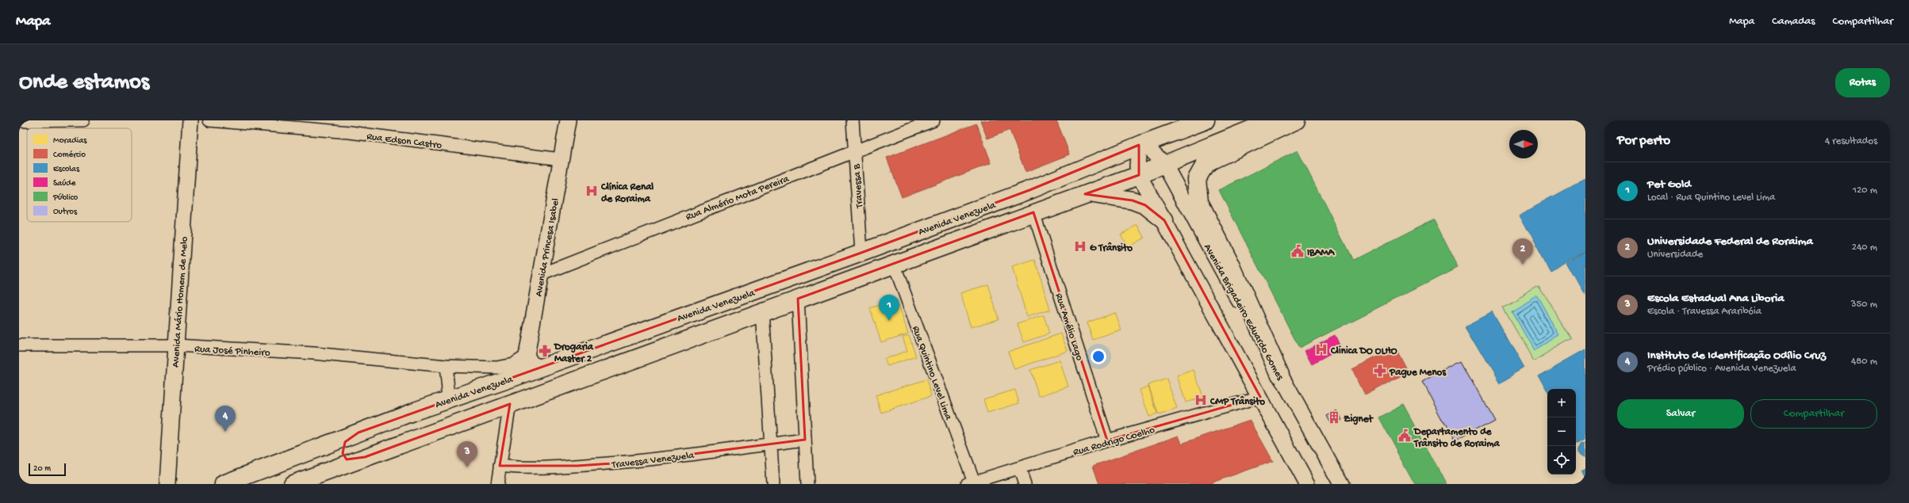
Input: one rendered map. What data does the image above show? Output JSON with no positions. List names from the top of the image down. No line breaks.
{"streets":{"highway":["Avenida Venezuela"],"main road":["Avenida Princesa Isabel","Avenida Mário Homem de Melo","Avenida Brigadeiro Eduardo Gomes"],"street":["Rua Edson Castro","Travessa B","Rua Almério Mota Pereira","Rua Amélio Lago","Rua José Pinheiro","Rua Quintino Level Lima","Rua Rodrigo Coelho","Travessa Venezuela"]},"crossings":[["Rua Edson Castro","Avenida Princesa Isabel"],["Travessa B","Rua Almério Mota Pereira"],["Travessa B","Avenida Venezuela"],["Rua Almério Mota Pereira","Avenida Princesa Isabel"],["Avenida Venezuela","Avenida Brigadeiro Eduardo Gomes"],["Avenida Princesa Isabel","Rua José Pinheiro"],["Avenida Mário Homem de Melo","Rua José Pinheiro"],["Rua Amélio Lago","Rua Rodrigo Coelho"],["Rua Quintino Level Lima","Rua Rodrigo Coelho"]],"places":{"hospital":["Clínica Renal de Roraima","G Trânsito","Clinica DO OLHO","CMP Trânsito"],"public building":["IBAMA","Departamento de Trânsito de Roraima"],"pharmacy":["Drogaria Master 2","Pague Menos"],"building":["Zignet"]},"legend":["Moradias","Comércio","Escolas","Saúde","Público","Outros"],"scale_bar":"20 m","north":"right","page":{"header":"Mapa","nav":["Mapa","Camadas","Compartilhar"],"buttons":["Rotas",["Salvar","Compartilhar"]],"title":"Onde estamos","heading":["Por perto","4 resultados"],"list":[{"mark":"1","name":"Pet Gold","note":"Local · Rua Quintino Level Lima","value":"120 m"},{"mark":"2","name":"Universidade Federal de Roraima","note":"Universidade","value":"240 m"},{"mark":"3","name":"Escola Estadual Ana Liboria","note":"Escola · Travessa Araribóia","value":"350 m"},{"mark":"4","name":"Instituto de Identificação Odílio Cruz","note":"Prédio público · Avenida Venezuela","value":"480 m"}],"pins":["2","1","4","3"],"map_buttons":["+","−"],"scale":"20 m"}}
